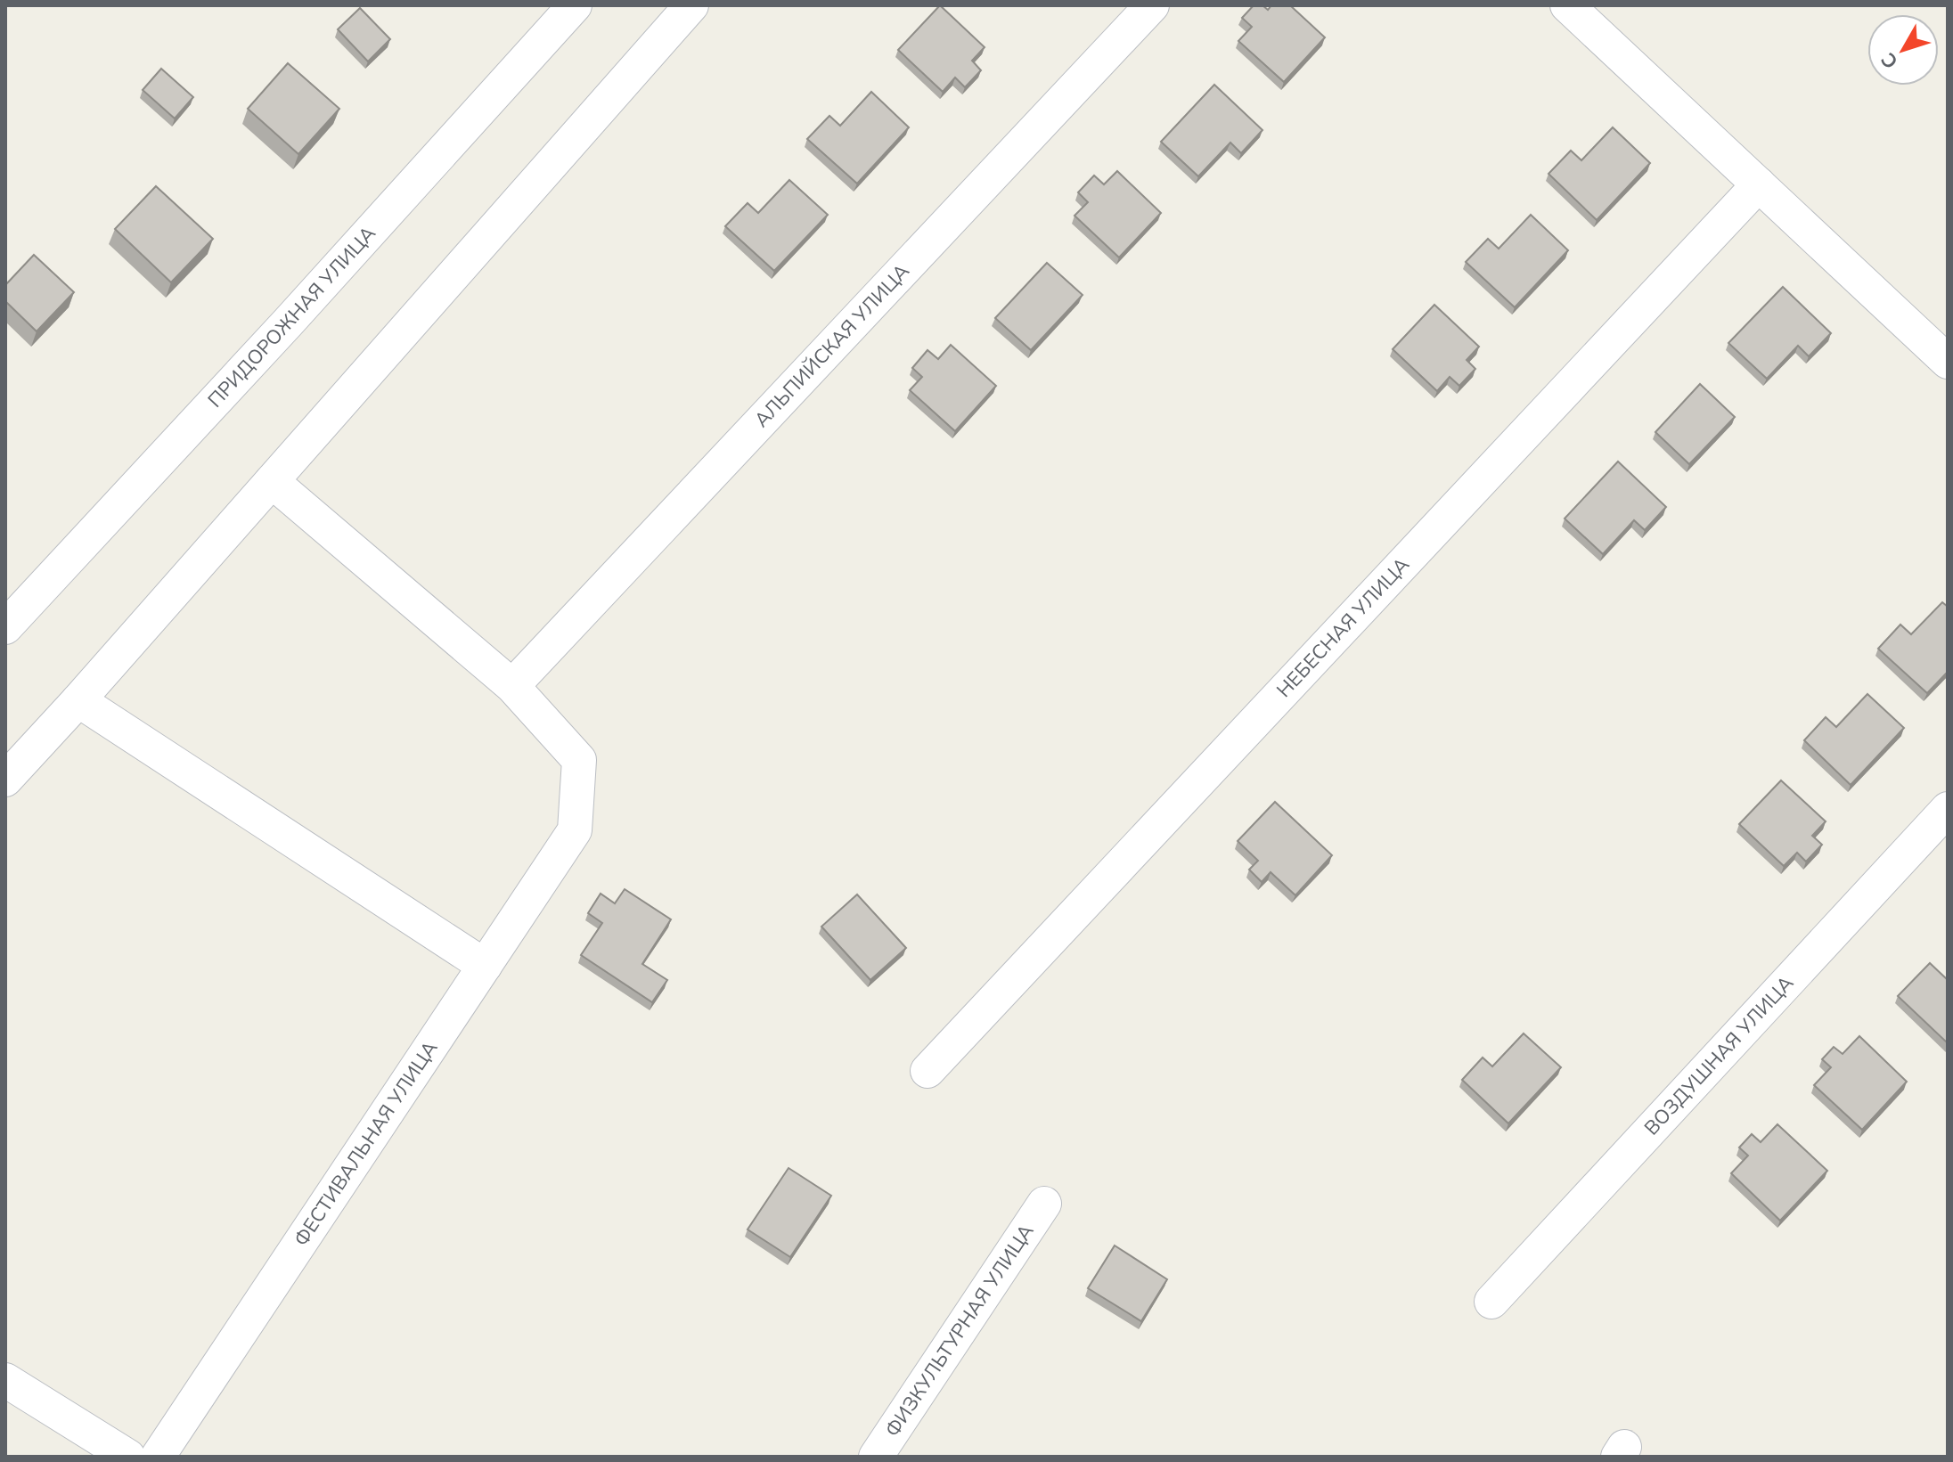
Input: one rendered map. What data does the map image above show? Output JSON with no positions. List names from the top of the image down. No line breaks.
{"streets":{"street":["ПРИДОРОЖНАЯ УЛИЦА","АЛЬПИЙСКАЯ УЛИЦА","НЕБЕСНАЯ УЛИЦА","ВОЗДУШНАЯ УЛИЦА","ФЕСТИВАЛЬНАЯ УЛИЦА","ФИЗКУЛЬТУРНАЯ УЛИЦА"]},"crossings":[["АЛЬПИЙСКАЯ УЛИЦА","ФЕСТИВАЛЬНАЯ УЛИЦА"]],"north":"bottom left"}
